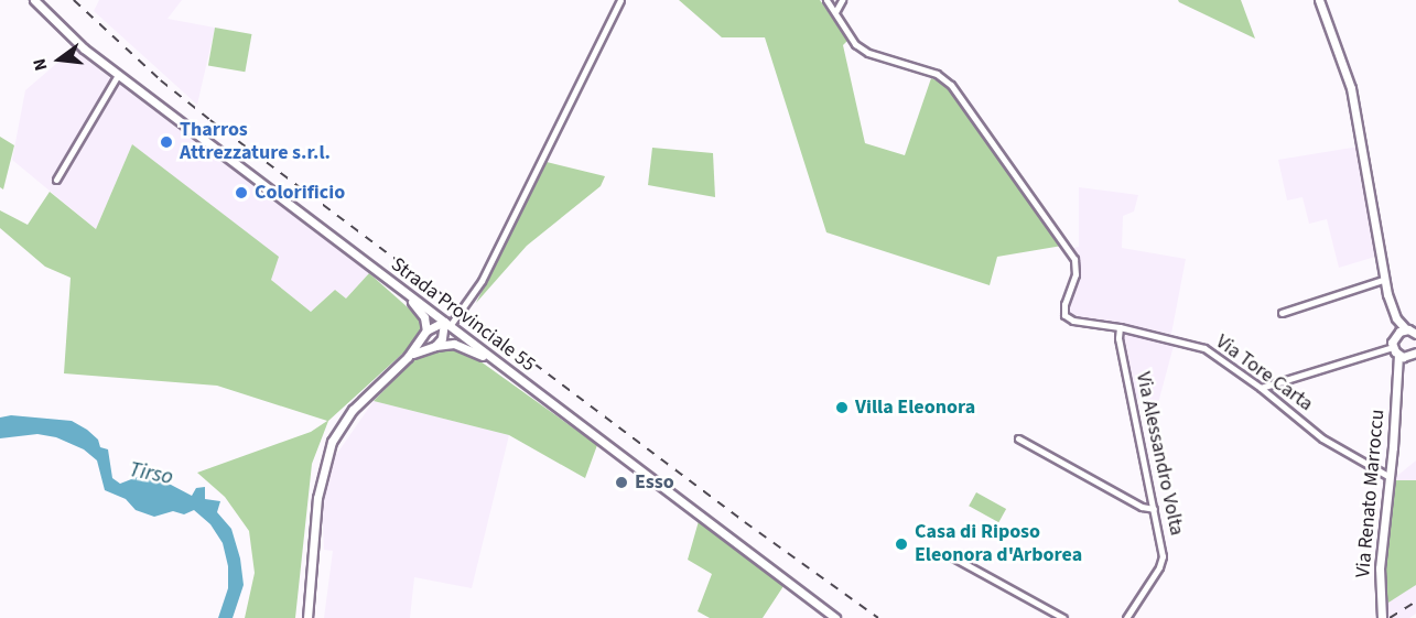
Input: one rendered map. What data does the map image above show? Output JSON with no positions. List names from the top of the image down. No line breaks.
{"streets":{"main road":["Strada Provinciale 55","Via Renato Marroccu"],"street":["Via Tore Carta","Via Alessandro Volta"]},"crossings":[["Via Tore Carta","Via Alessandro Volta"],["Via Tore Carta","Via Renato Marroccu"]],"water":["Tirso"],"places":["Tharros Attrezzature s.r.l.","Colorificio","Villa Eleonora","Esso","Casa di Riposo Eleonora d'Arborea"],"north":"left"}
